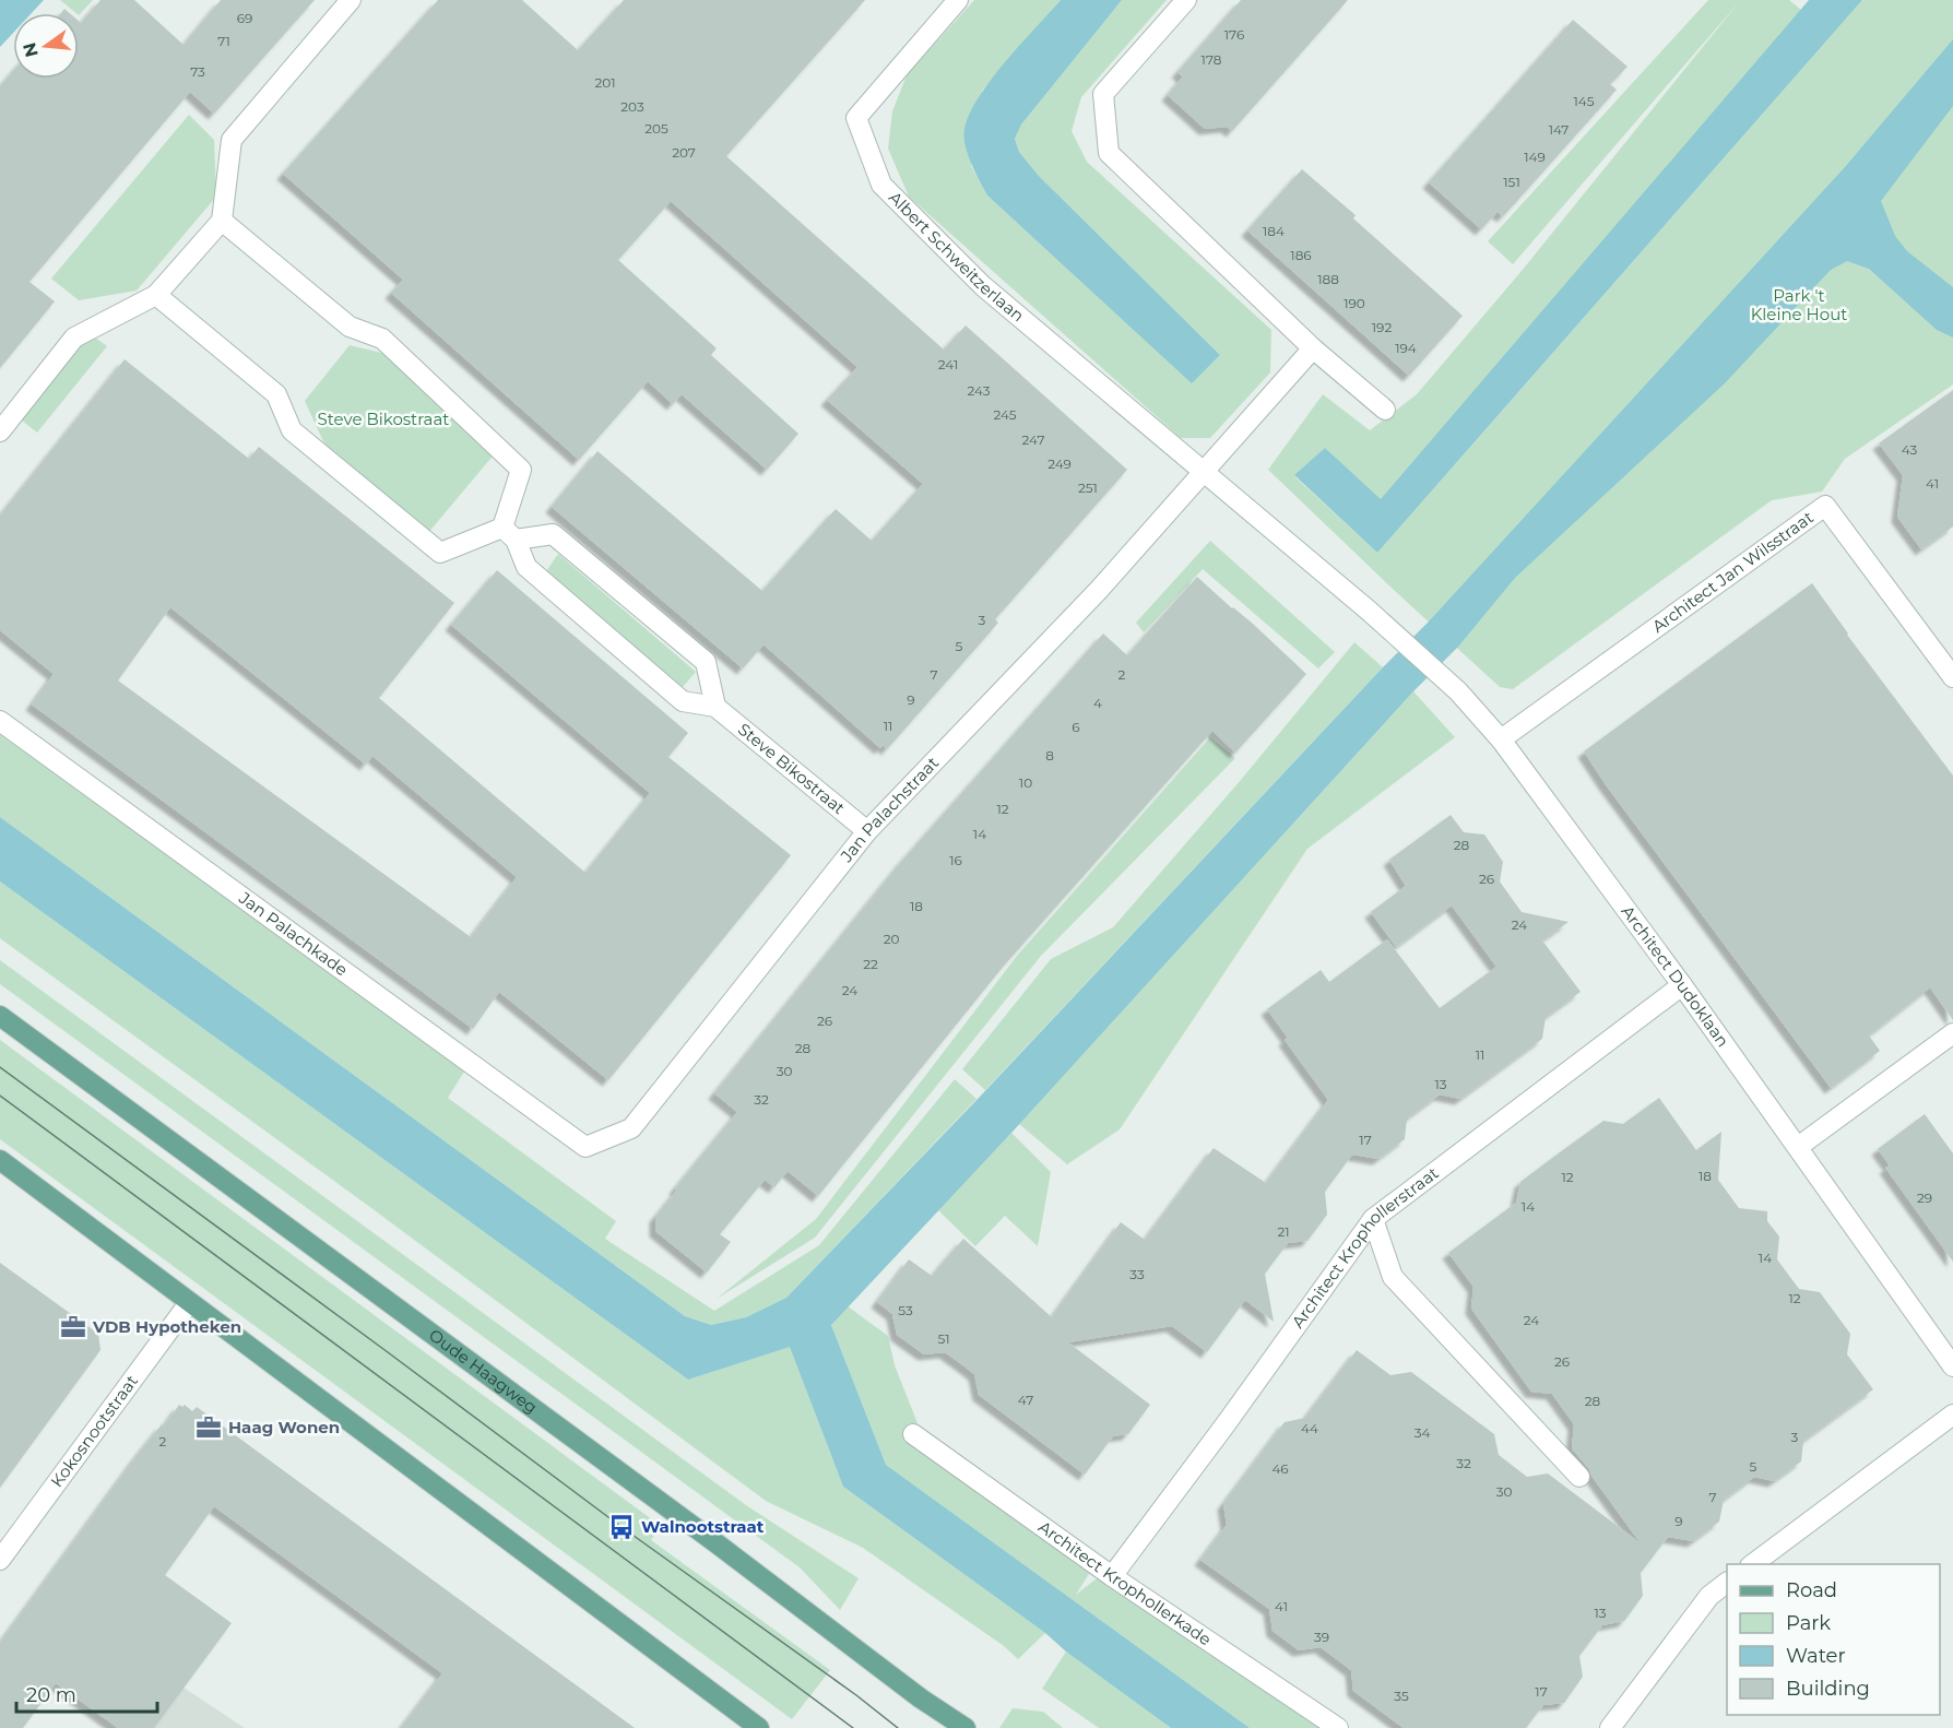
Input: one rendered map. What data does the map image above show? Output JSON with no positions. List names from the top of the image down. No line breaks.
{"streets":{"main road":["Oude Haagweg"],"street":["Albert Schweitzerlaan","Architect Jan Wilsstraat","Steve Bikostraat","Jan Palachstraat","Jan Palachkade","Architect Dudoklaan","Architect Krophollerstraat","Kokosnootstraat","Architect Krophollerkade"]},"crossings":[["Albert Schweitzerlaan","Jan Palachstraat"],["Albert Schweitzerlaan","Architect Dudoklaan"],["Architect Jan Wilsstraat","Architect Dudoklaan"],["Steve Bikostraat","Jan Palachstraat"],["Jan Palachstraat","Jan Palachkade"],["Architect Dudoklaan","Architect Krophollerstraat"],["Architect Krophollerstraat","Architect Krophollerkade"]],"parks":["Park 't Kleine Hout","Steve Bikostraat"],"places":{"office":["VDB Hypotheken","Haag Wonen"],"bus stop":["Walnootstraat"]},"house_numbers":["69","176","71","178","73","201","145","203","205","147","207","149","151","184","186","188","190","192","194","241","243","245","247","43","249","41","251","3","5","7","2","9","4","11","6","8","10","12","14","28","16","26","18","24","20","22","24","26","28","11","30","13","32","17","18","12","29","14","21","14","33","12","53","24","51","26","47","28","44","34","3","2","32","5","46","30","7","9","41","13","39","17","35"],"legend":["Road","Park","Water","Building"],"scale_bar":"20 m","north":"left"}
